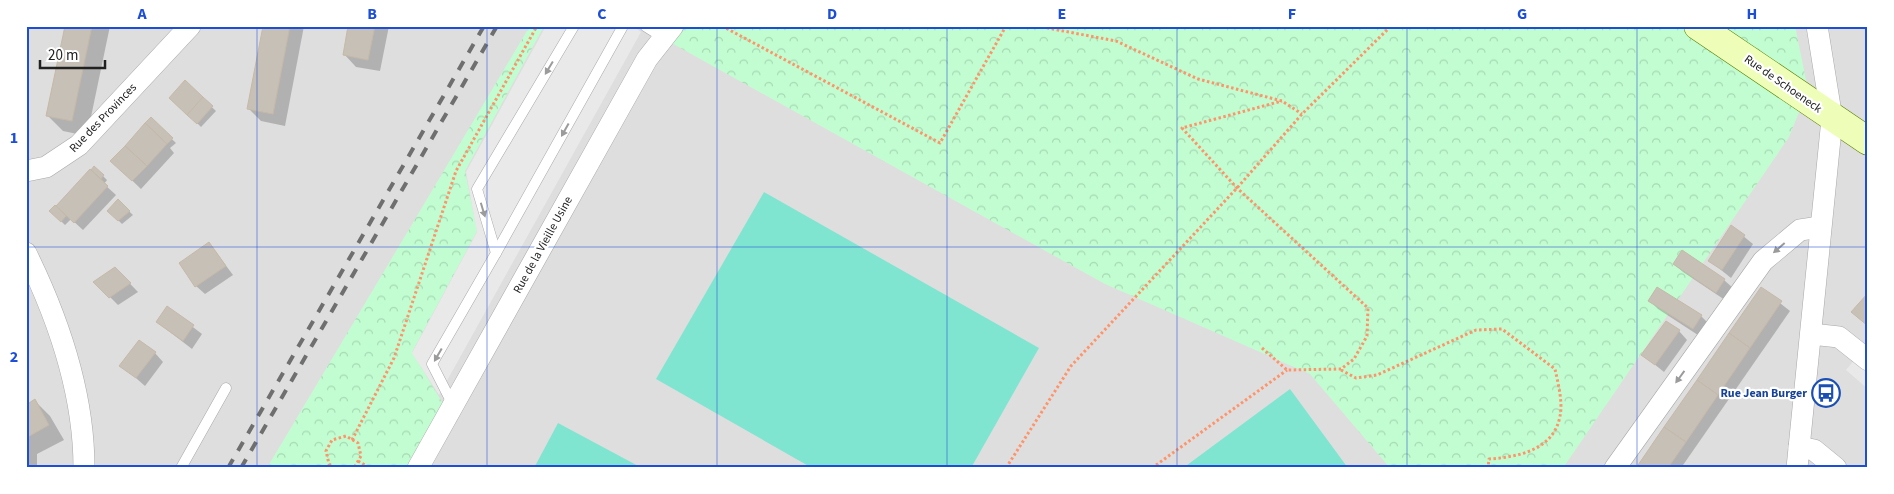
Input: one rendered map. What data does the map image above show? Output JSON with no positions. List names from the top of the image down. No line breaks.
{"streets":{"main road":["Rue de Schoeneck"],"street":["Rue des Provinces","Rue de la Vieille Usine"]},"places":{"bus stop":["Rue Jean Burger"]},"scale_bar":"20 m","grid":{"columns":["A","B","C","D","E","F","G","H"],"rows":["1","2"]}}
